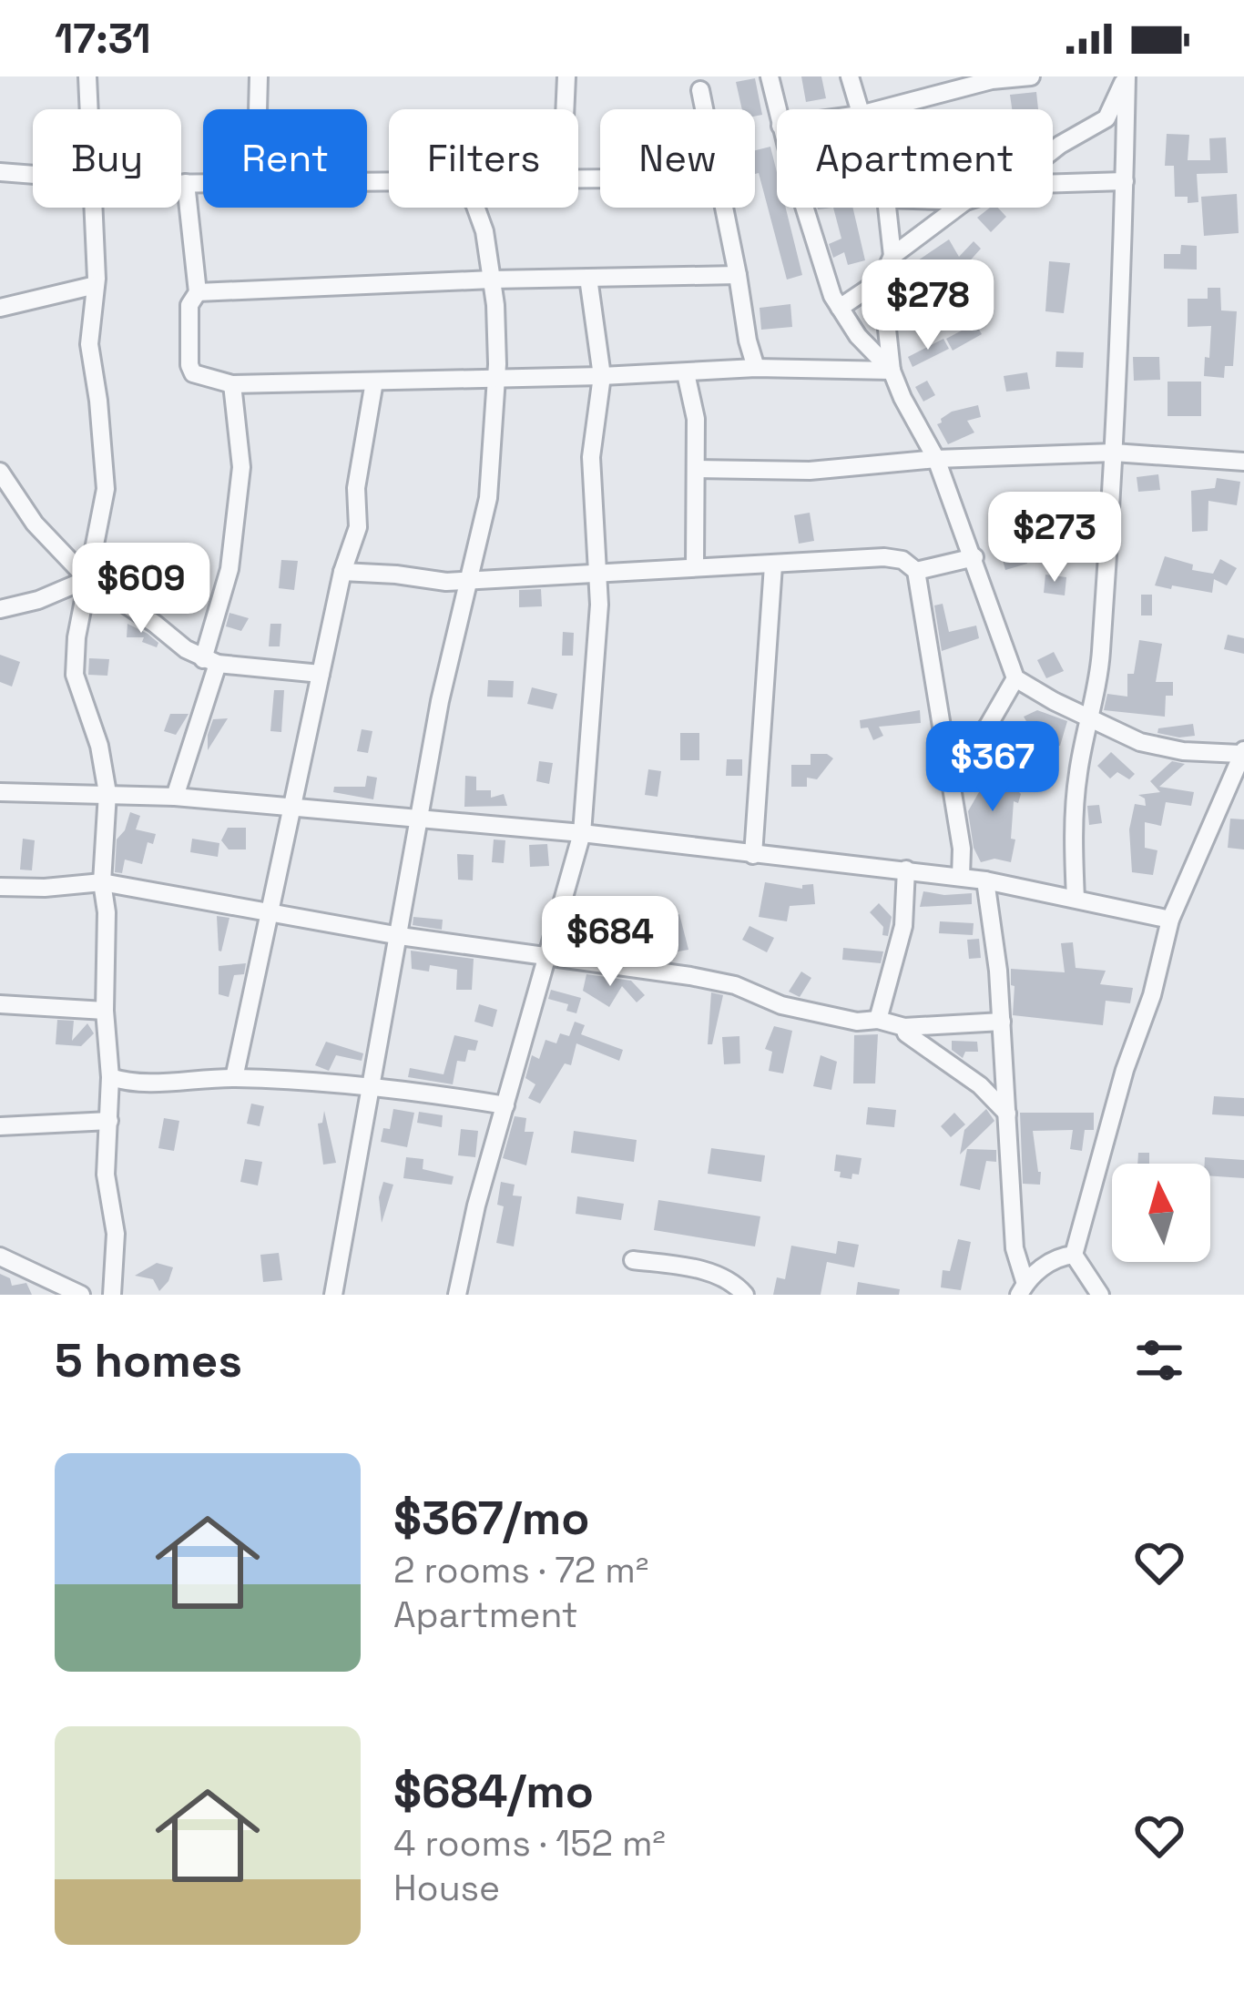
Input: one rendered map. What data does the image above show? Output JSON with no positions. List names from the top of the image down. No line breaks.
{"north":"top","page":{"status":"17:31","chip":["Buy","Rent","Filters","New","Apartment"],"price":["$278","$273","$609","$367","$684"],"heading":"5 homes","list":[{"name":"$367/mo","note":"2 rooms · 72 m² · Apartment"},{"name":"$684/mo","note":"4 rooms · 152 m² · House"}]}}
